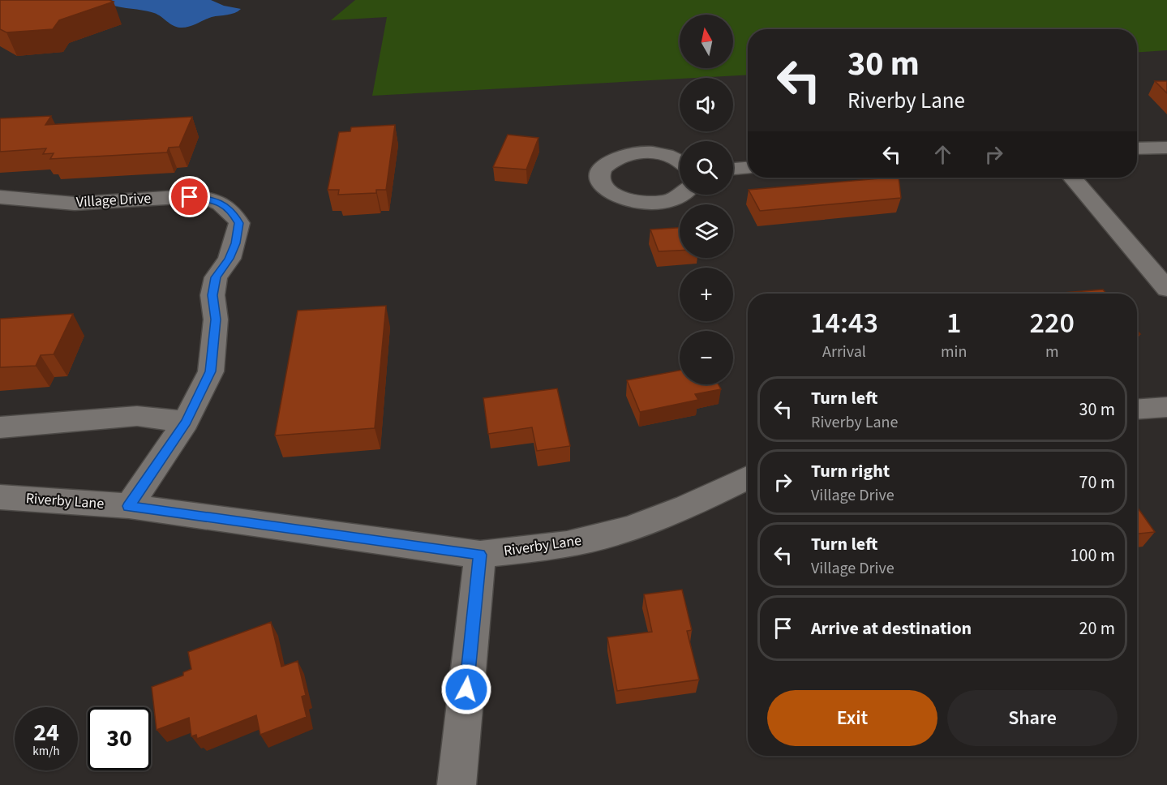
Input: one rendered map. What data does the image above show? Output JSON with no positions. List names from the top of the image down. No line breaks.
{"streets":{"street":["Village Drive","Riverby Lane"]},"crossings":[["Village Drive","Riverby Lane"]],"north":"top","page":{"map_buttons":["+","−"],"turn":["30 m","Riverby Lane"],"eta":["14:43","Arrival","1","min","220","m"],"list":[{"name":"Turn left","note":"Riverby Lane","value":"30 m"},{"name":"Turn right","note":"Village Drive","value":"70 m"},{"name":"Turn left","note":"Village Drive","value":"100 m"},{"name":"Arrive at destination","value":"20 m"}],"buttons":["Exit","Share"],"speed":"24 km/h","limit":"30"}}
